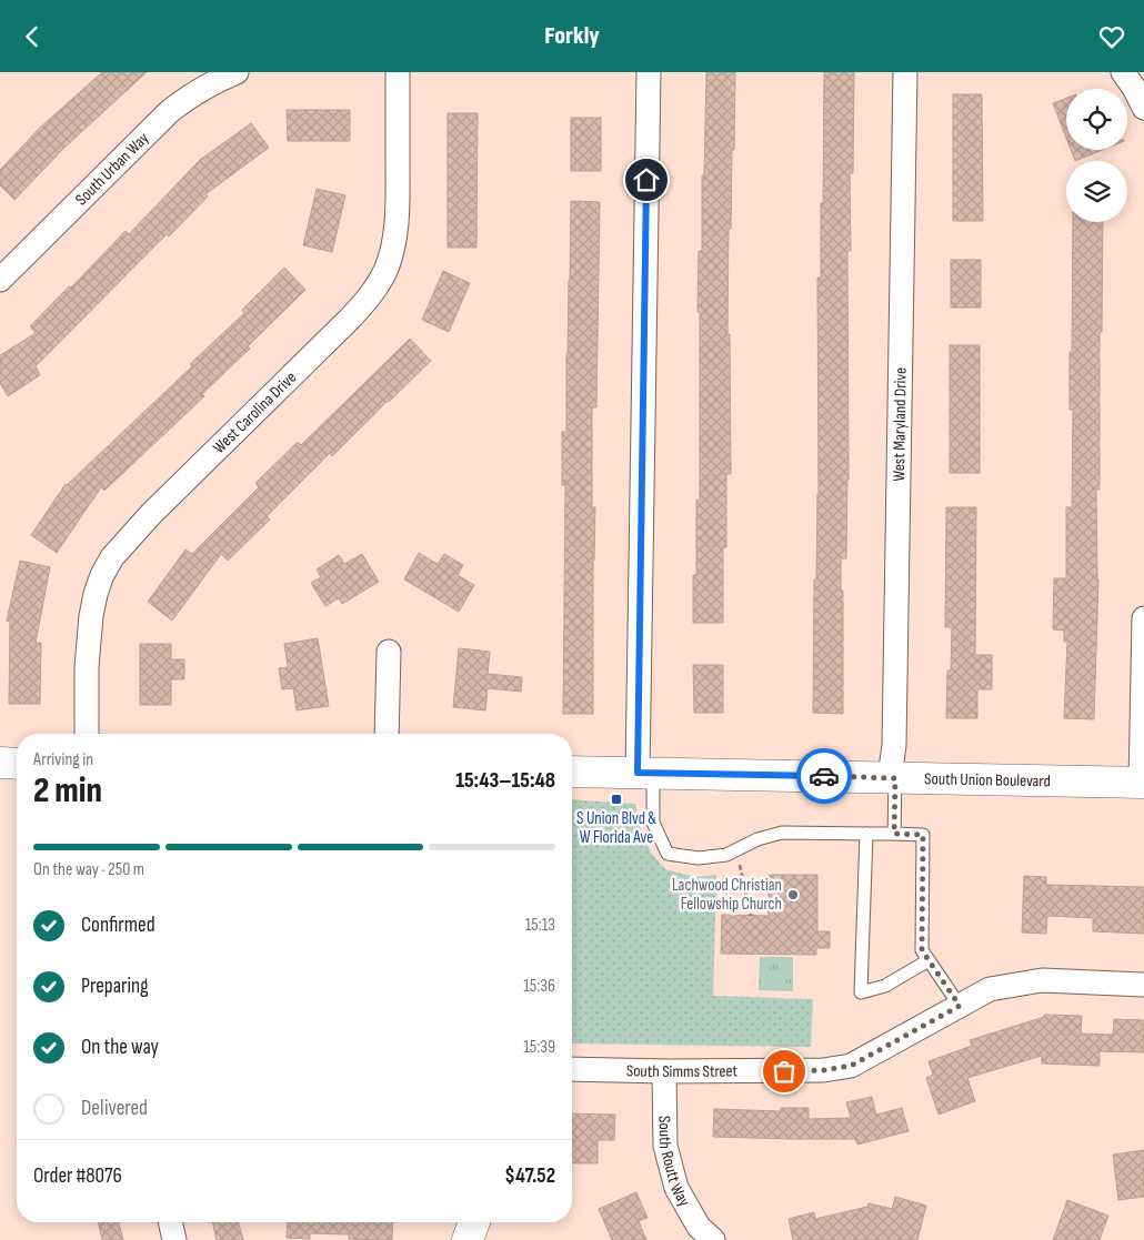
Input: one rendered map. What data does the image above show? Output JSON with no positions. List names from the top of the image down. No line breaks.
{"streets":{"main road":["South Union Boulevard"],"street":["South Urban Way","West Carolina Drive","West Maryland Drive","South Simms Street","South Routt Way"]},"crossings":[["West Maryland Drive","South Union Boulevard"],["South Simms Street","South Routt Way"]],"places":{"transit":["S Union Blvd & W Florida Ave"],"other":["Lachwood Christian Fellowship Church"]},"page":{"header":"Forkly","heading":["2 min","Arriving in","15:43–15:48"],"panel":["Order #8076","$47.52"],"bar":"On the way · 250 m","list":[["Confirmed","15:13"],["Preparing","15:36"],["On the way","15:39"],"Delivered"]}}
